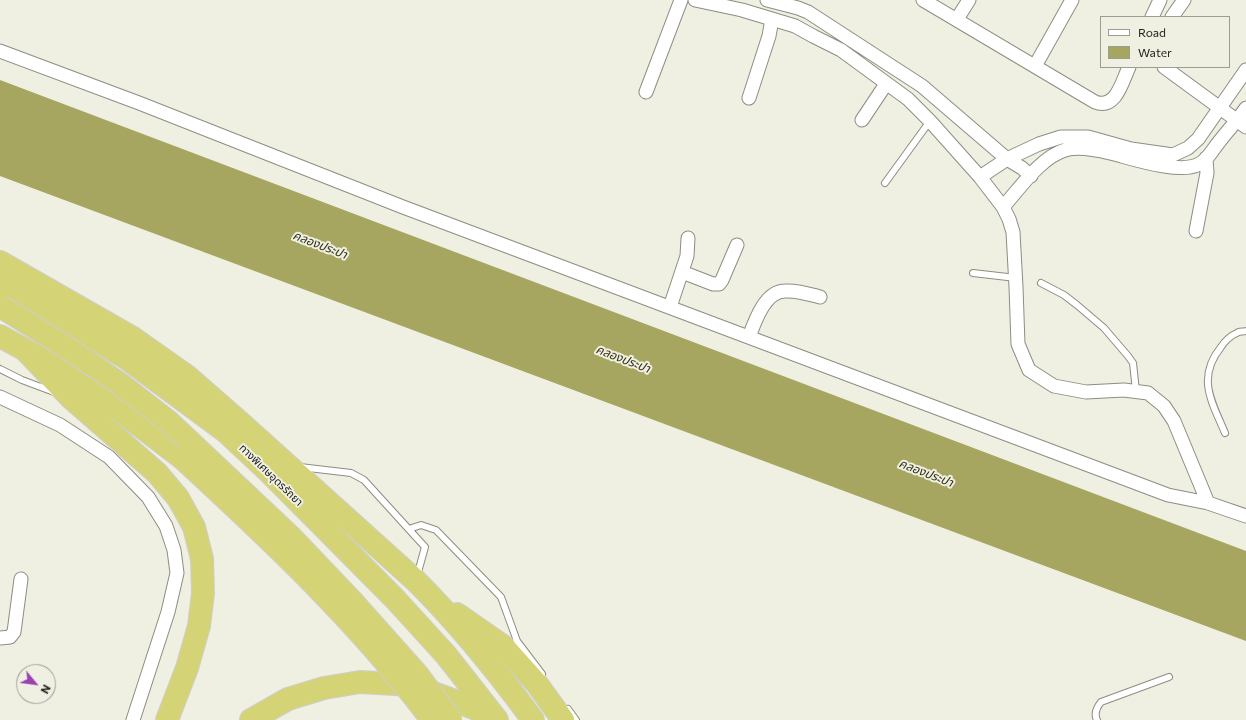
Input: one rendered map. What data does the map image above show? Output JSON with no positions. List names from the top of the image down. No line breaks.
{"streets":{"highway":["ทางพิเศษอุดรรัถยา"]},"water":["คลองประปา"],"legend":["Road","Water"],"north":"bottom right"}
